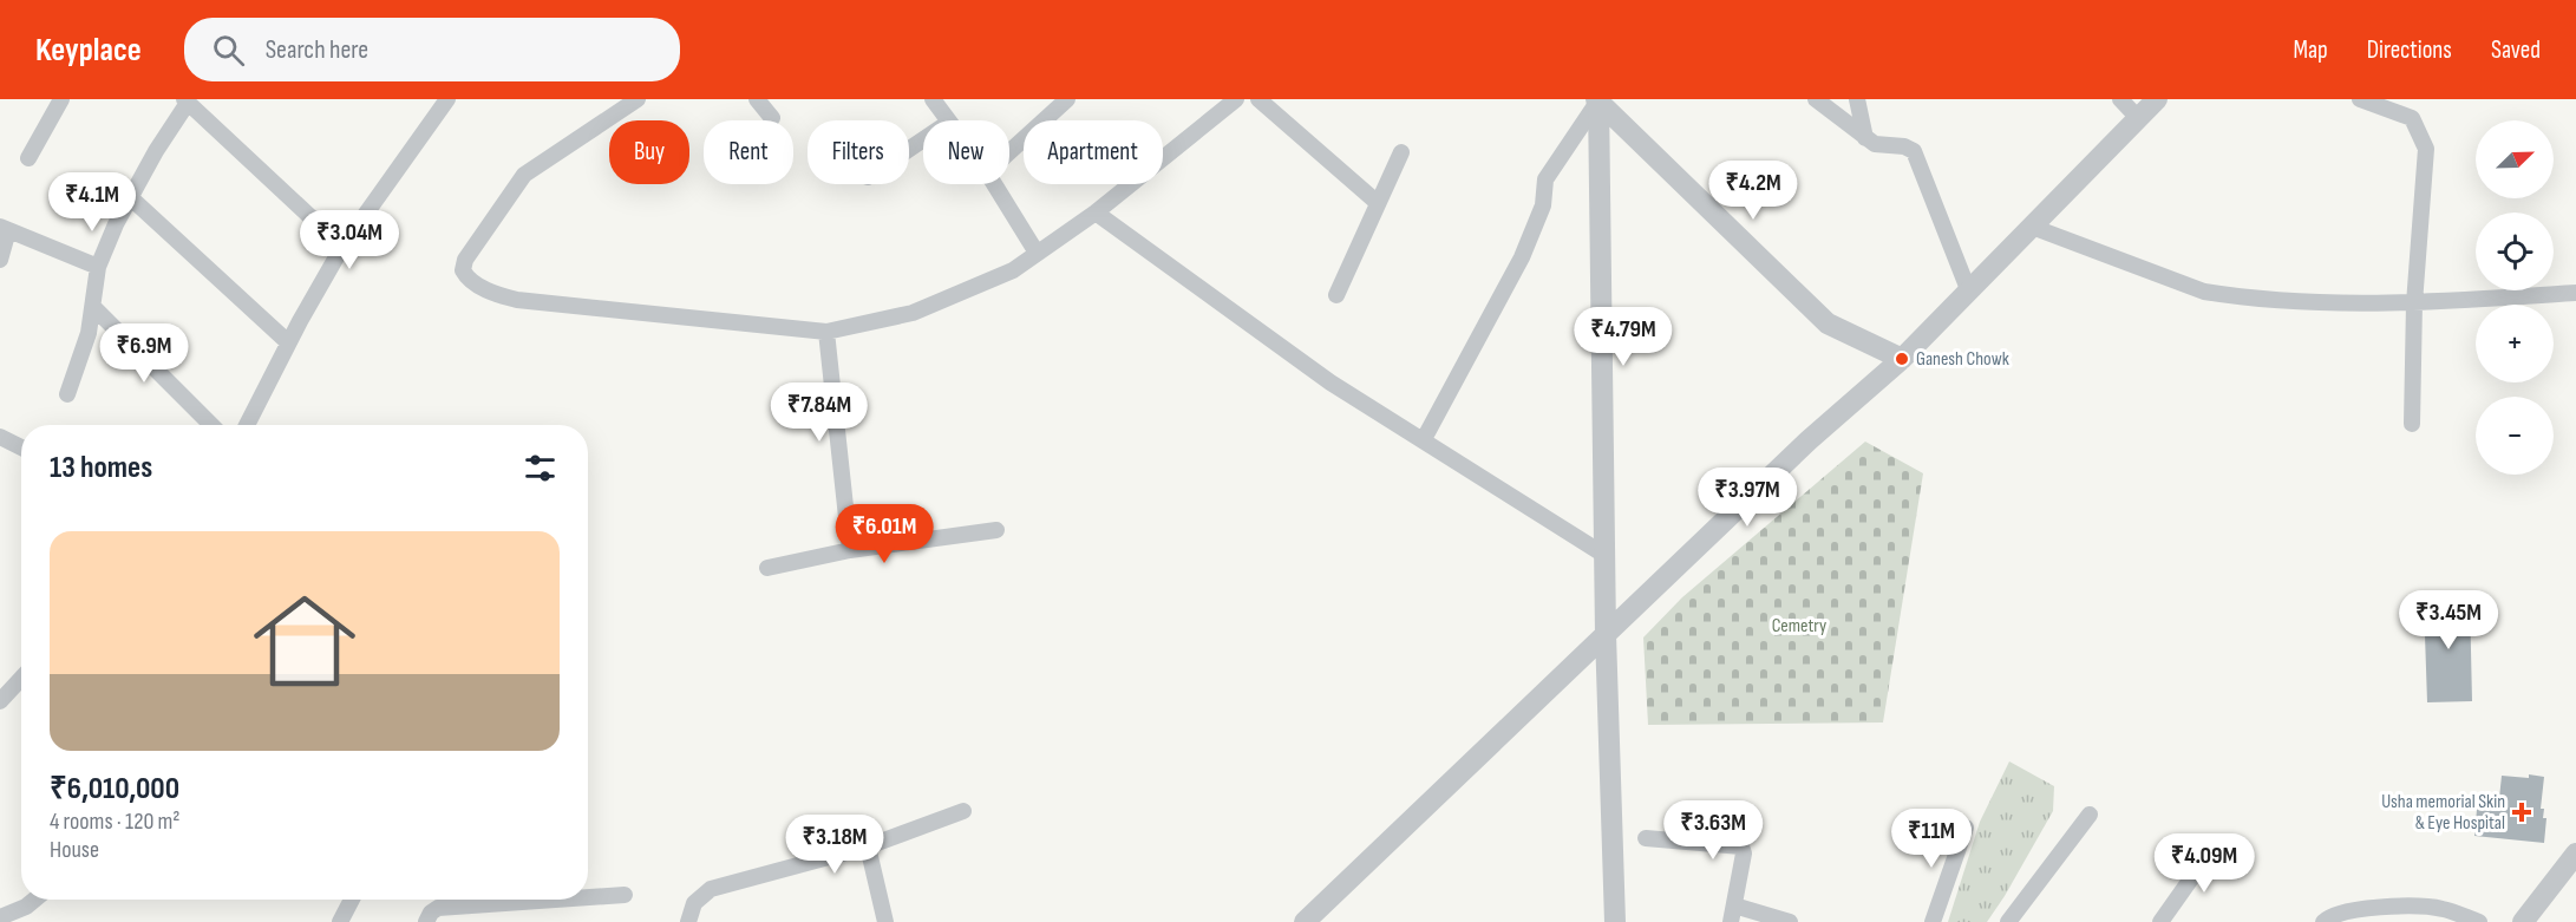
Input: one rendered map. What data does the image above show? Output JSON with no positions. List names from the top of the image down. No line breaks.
{"parks":["Cemetry"],"places":{"other":["Ganesh Chowk"],"health":["Usha memorial Skin & Eye Hospital"]},"north":"top right","page":{"header":"Keyplace","search":"Search here","nav":["Map","Directions","Saved"],"map_buttons":["+","−"],"chip":["Buy","Rent","Filters","New","Apartment"],"price":["₹4.2M","₹4.1M","₹3.04M","₹4.79M","₹6.9M","₹7.84M","₹3.97M","₹6.01M","₹3.45M","₹3.63M","₹11M","₹3.18M","₹4.09M"],"heading":"13 homes","list":[{"name":"₹6,010,000","note":"4 rooms · 120 m² · House"}]}}
